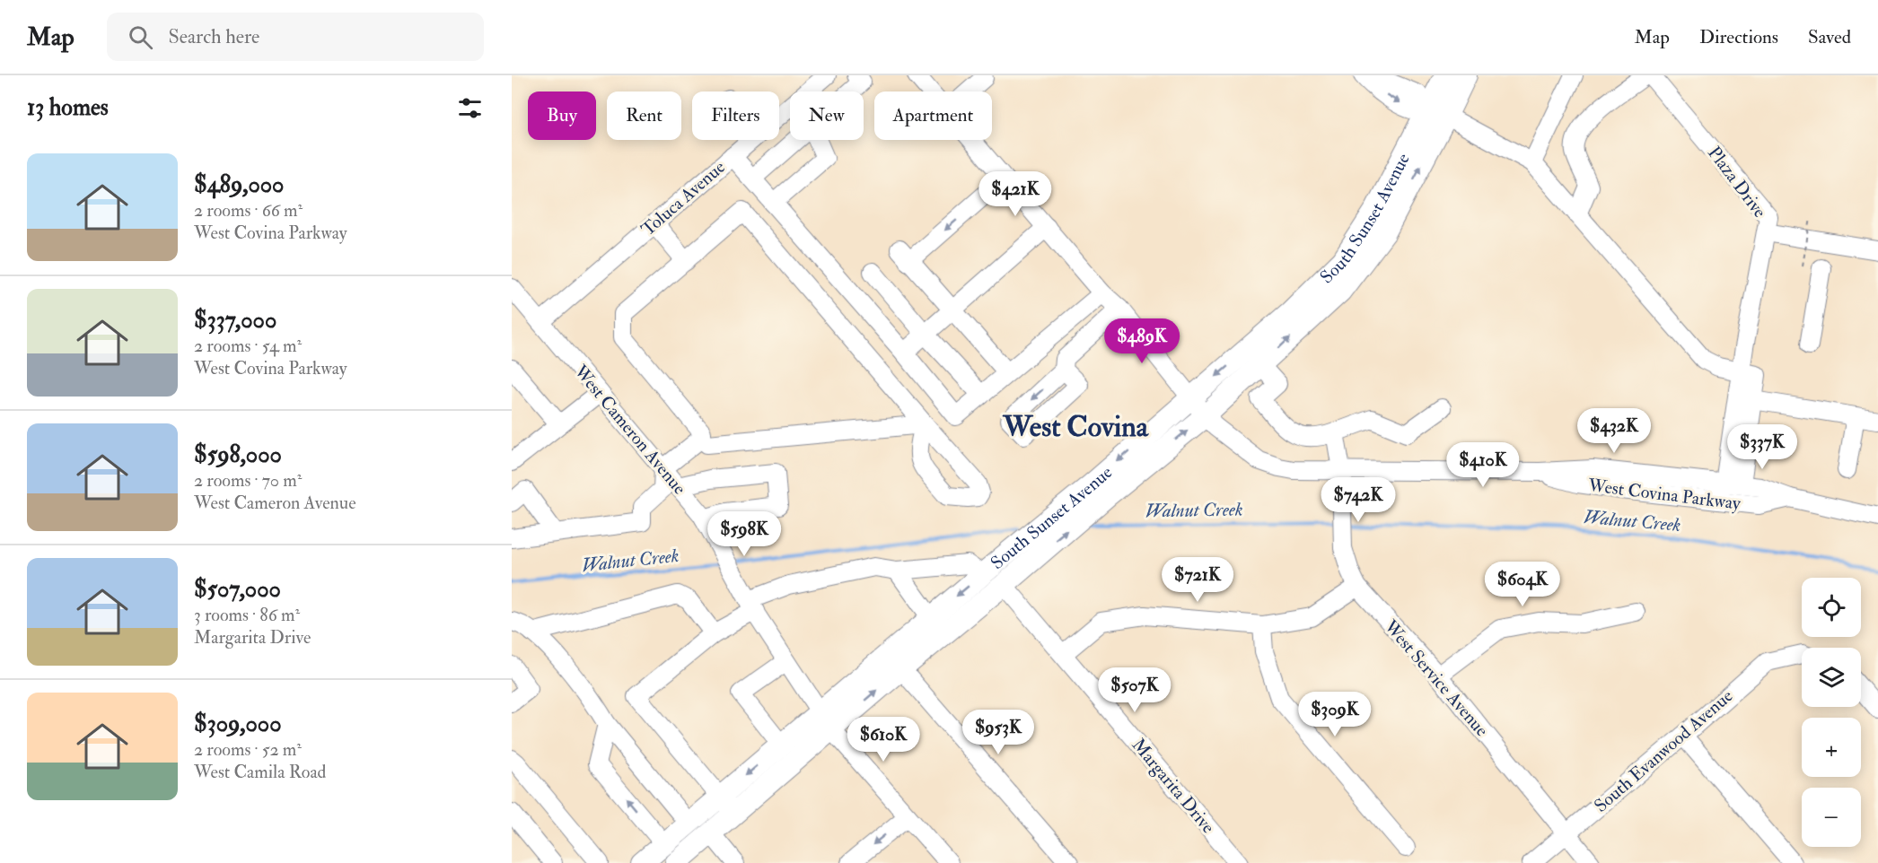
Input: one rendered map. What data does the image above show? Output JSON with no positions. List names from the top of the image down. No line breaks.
{"streets":{"main road":["South Sunset Avenue"],"street":["Plaza Drive","Toluca Avenue","West Cameron Avenue","West Covina Parkway","West Service Avenue","South Evanwood Avenue","Margarita Drive"]},"crossings":[["Plaza Drive","West Covina Parkway"],["Toluca Avenue","West Cameron Avenue"],["South Sunset Avenue","West Cameron Avenue"],["South Sunset Avenue","West Covina Parkway"],["South Sunset Avenue","Margarita Drive"],["West Covina Parkway","West Service Avenue"],["West Service Avenue","South Evanwood Avenue"]],"districts":["West Covina"],"water":["Walnut Creek"],"page":{"header":"Map","search":"Search here","nav":["Map","Directions","Saved"],"heading":"13 homes","chip":["Buy","Rent","Filters","New","Apartment"],"list":[{"name":"$489,000","note":"2 rooms · 66 m² · West Covina Parkway"},{"name":"$337,000","note":"2 rooms · 54 m² · West Covina Parkway"},{"name":"$598,000","note":"2 rooms · 70 m² · West Cameron Avenue"},{"name":"$507,000","note":"3 rooms · 86 m² · Margarita Drive"},{"name":"$309,000","note":"2 rooms · 52 m² · West Camila Road"}],"price":["$421K","$489K","$432K","$337K","$410K","$742K","$598K","$721K","$604K","$507K","$309K","$953K","$610K"],"map_buttons":["+","−"]}}
